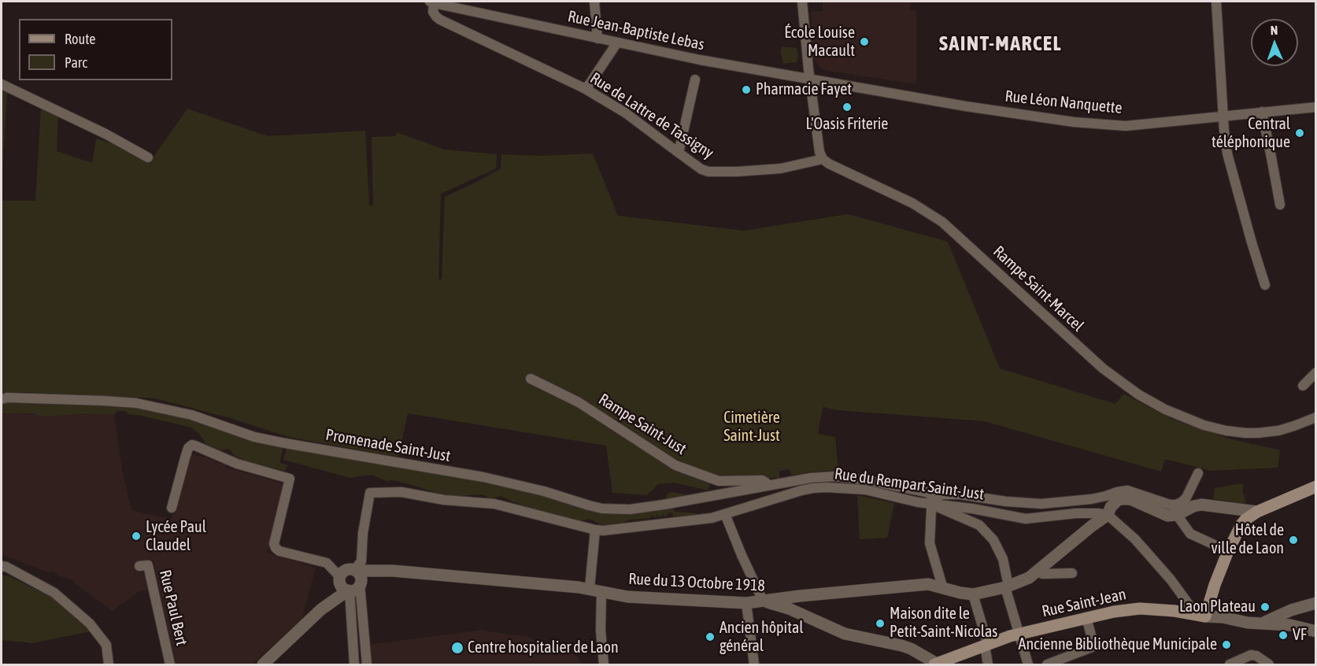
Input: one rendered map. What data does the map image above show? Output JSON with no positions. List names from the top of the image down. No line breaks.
{"streets":{"main road":["Rue Saint-Jean"],"street":["Rue Jean-Baptiste Lebas","Rue Léon Nanquette","Rue de Lattre de Tassigny","Rampe Saint-Marcel","Rampe Saint-Just","Promenade Saint-Just","Rue du Rempart Saint-Just","Rue du 13 Octobre 1918","Rue Paul Bert"]},"crossings":[["Rue Jean-Baptiste Lebas","Rue Léon Nanquette"],["Rue Jean-Baptiste Lebas","Rue de Lattre de Tassigny"],["Rue de Lattre de Tassigny","Rampe Saint-Marcel"],["Rampe Saint-Just","Promenade Saint-Just"],["Promenade Saint-Just","Rue du Rempart Saint-Just"],["Rue du Rempart Saint-Just","Rue du 13 Octobre 1918"],["Rue du 13 Octobre 1918","Rue Saint-Jean"]],"districts":["SAINT-MARCEL"],"parks":["Cimetière Saint-Just"],"places":["École Louise Macault","Pharmacie Fayet","L'Oasis Friterie","Central téléphonique","Lycée Paul Claudel","Hôtel de ville de Laon","Laon Plateau","Maison dite le Petit-Saint-Nicolas","VF","Ancien hôpital général","Ancienne Bibliothèque Municipale","Centre hospitalier de Laon"],"legend":["Route","Parc"],"north":"top"}
